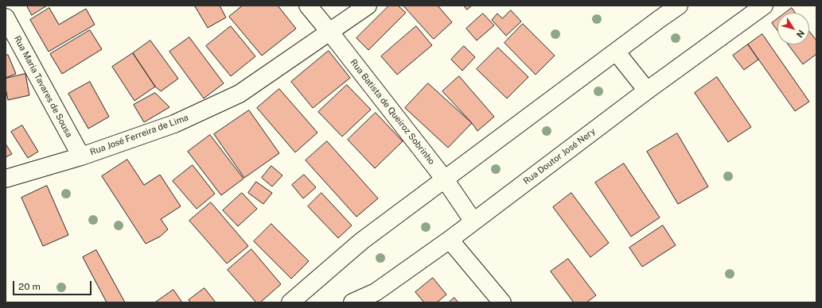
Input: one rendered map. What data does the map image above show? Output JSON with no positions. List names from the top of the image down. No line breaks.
{"streets":{"street":["Rua Maria Tavares de Sousa","Rua Batista de Queiroz Sobrinho","Rua José Ferreira de Lima","Rua Doutor José Nery"]},"crossings":[["Rua Maria Tavares de Sousa","Rua José Ferreira de Lima"],["Rua Batista de Queiroz Sobrinho","Rua José Ferreira de Lima"],["Rua Batista de Queiroz Sobrinho","Rua Doutor José Nery"]],"scale_bar":"20 m","north":"bottom right"}
